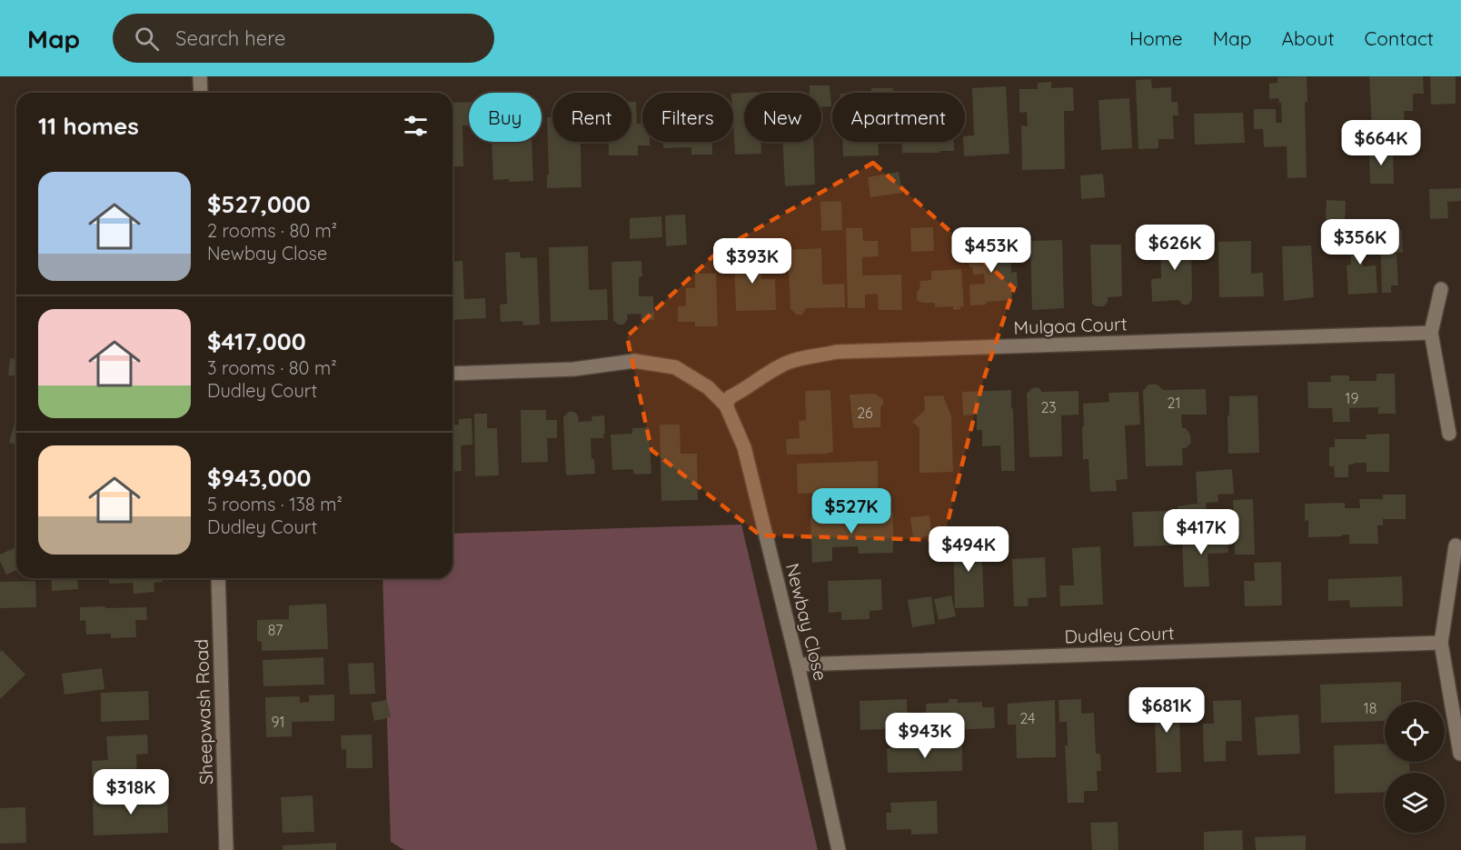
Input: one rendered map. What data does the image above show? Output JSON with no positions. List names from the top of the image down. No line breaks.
{"streets":{"street":["Mulgoa Court","Newbay Close","Dudley Court","Sheepwash Road"]},"crossings":[["Mulgoa Court","Newbay Close"],["Newbay Close","Dudley Court"]],"house_numbers":["19","21","23","26","87","18","24","91"],"page":{"header":"Map","search":"Search here","nav":["Home","Map","About","Contact"],"chip":["Buy","Rent","Filters","New","Apartment"],"heading":"11 homes","price":["$664K","$356K","$626K","$453K","$393K","$527K","$417K","$494K","$681K","$943K","$318K"],"list":[{"name":"$527,000","note":"2 rooms · 80 m² · Newbay Close"},{"name":"$417,000","note":"3 rooms · 80 m² · Dudley Court"},{"name":"$943,000","note":"5 rooms · 138 m² · Dudley Court"}]}}
